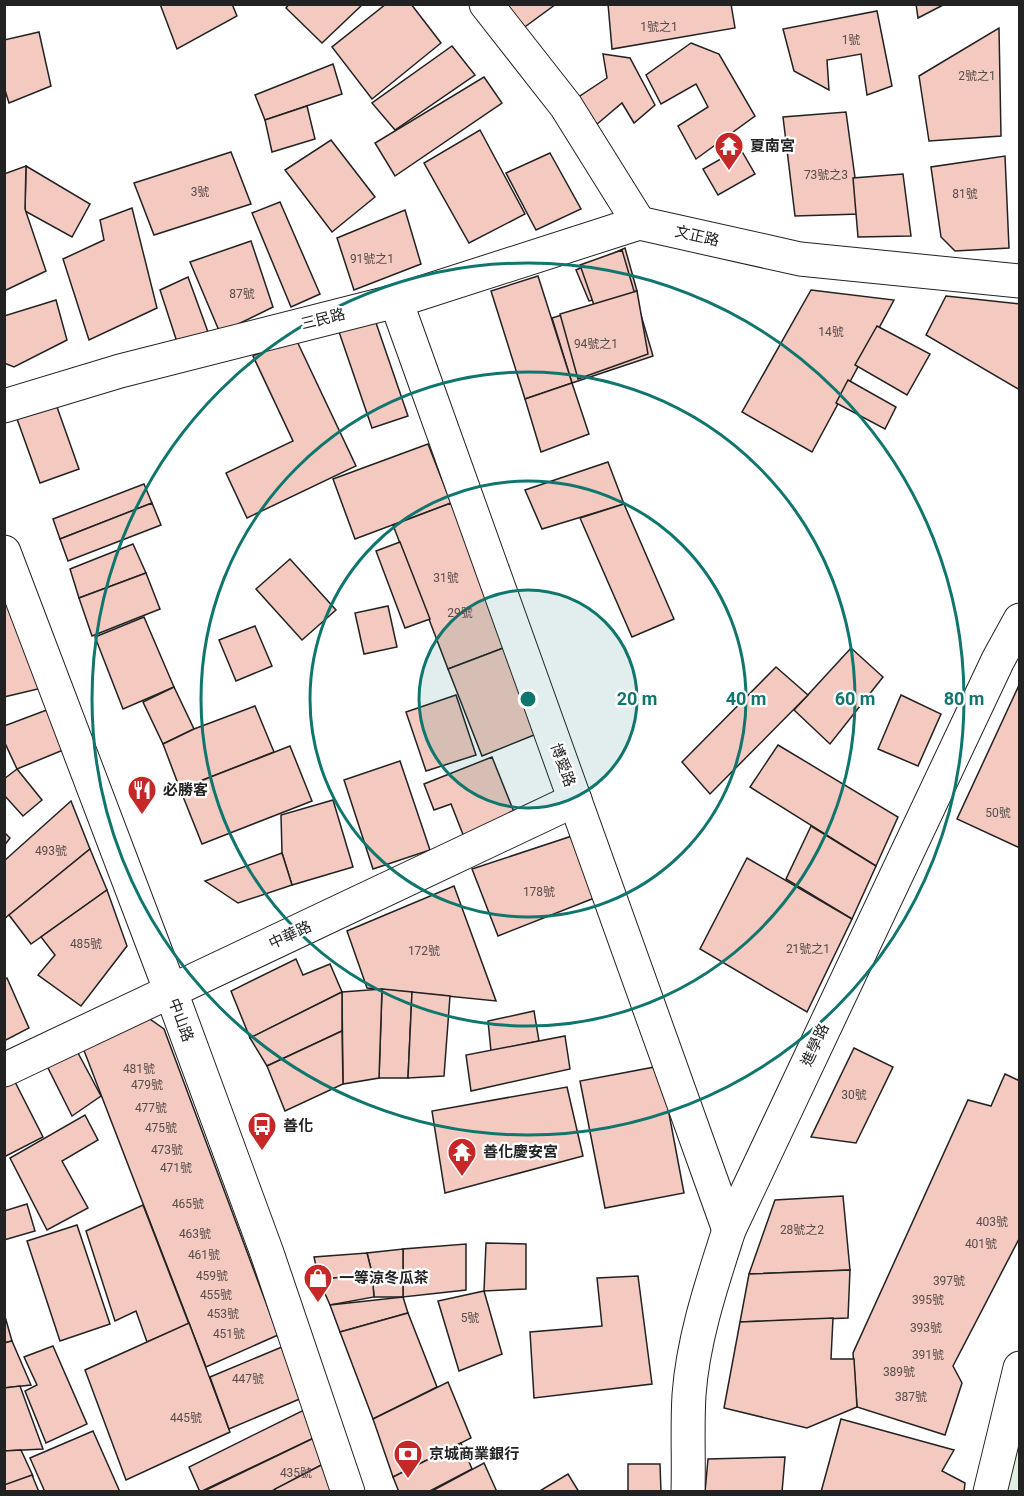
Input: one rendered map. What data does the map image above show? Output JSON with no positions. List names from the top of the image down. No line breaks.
{"streets":{"street":["文正路","三民路","博愛路","中華路","中山路","進學路"]},"crossings":[["文正路","三民路"],["三民路","博愛路"],["博愛路","中華路"],["博愛路","進學路"],["中華路","中山路"]],"places":{"temple":["夏南宮","善化慶安宮"],"restaurant":["必勝客"],"bus stop":["善化"],"shop":["一等涼冬瓜茶"],"bank":["京城商業銀行"]},"house_numbers":["1號之1","1號","2號之1","73號之3","3號","81號","91號之1","87號","14號","94號之1","31號","29號","50號","493號","178號","485號","21號之1","172號","481號","479號","30號","477號","475號","473號","471號","465號","403號","28號之2","463號","401號","461號","459號","397號","455號","395號","453號","5號","393號","451號","391號","389號","447號","387號","445號","435號"],"rings":["20 m","40 m","60 m","80 m"]}
